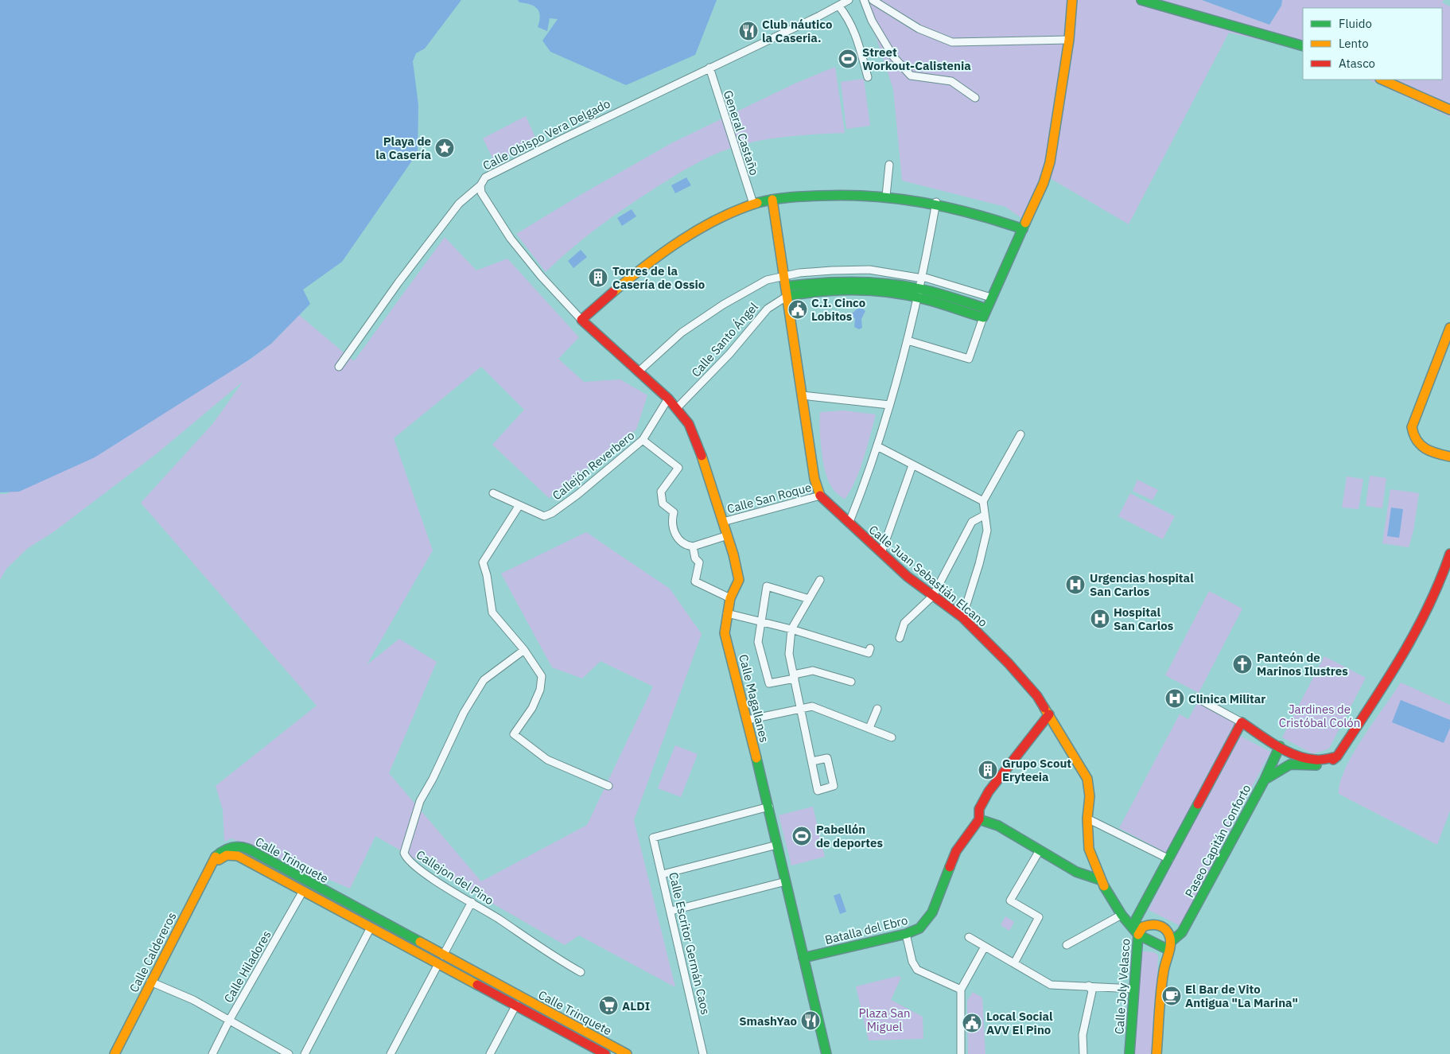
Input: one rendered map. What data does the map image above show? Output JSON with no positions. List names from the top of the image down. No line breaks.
{"streets":{"street":["General Castaño","Calle Obispo Vera Delgado","Calle Santo Ángel","Callejón Reverbero","Calle San Roque","Calle Juan Sebastián Elcano","Calle Magallanes","Paseo Capitán Conforto","Calle Trinquete","Callejon del Pino","Batalla del Ebro","Calle Escritor Germán Caos","Calle Caldereros","Calle Hiladores","Calle Joly Velasco"]},"crossings":[["General Castaño","Calle Obispo Vera Delgado"],["Calle Obispo Vera Delgado","Calle Santo Ángel"],["Calle Obispo Vera Delgado","Calle Magallanes"],["Calle Santo Ángel","Calle Magallanes"],["Callejón Reverbero","Calle Magallanes"],["Calle San Roque","Calle Juan Sebastián Elcano"],["Calle San Roque","Calle Magallanes"],["Calle Juan Sebastián Elcano","Batalla del Ebro"],["Calle Juan Sebastián Elcano","Calle Joly Velasco"],["Calle Magallanes","Batalla del Ebro"],["Calle Magallanes","Calle Escritor Germán Caos"],["Calle Trinquete","Calle Caldereros"],["Calle Trinquete","Calle Hiladores"]],"parks":["Jardines de Cristóbal Colón","Plaza San Miguel"],"places":{"restaurant":["Club náutico la Caseria.","SmashYao"],"sports":["Street Workout-Calistenia","Pabellón de deportes"],"place":["Playa de la Casería"],"building":["Torres de la Casería de Ossio","Grupo Scout Eryteeia"],"public building":["C.I. Cinco Lobitos","Local Social AVV El Pino"],"hospital":["Urgencias hospital San Carlos","Hospital San Carlos","Clinica Militar"],"church":["Panteón de Marinos Ilustres"],"cafe":["El Bar de Vito Antigua \"La Marina\""],"supermarket":["ALDI"]},"legend":["Fluido","Lento","Atasco"]}
